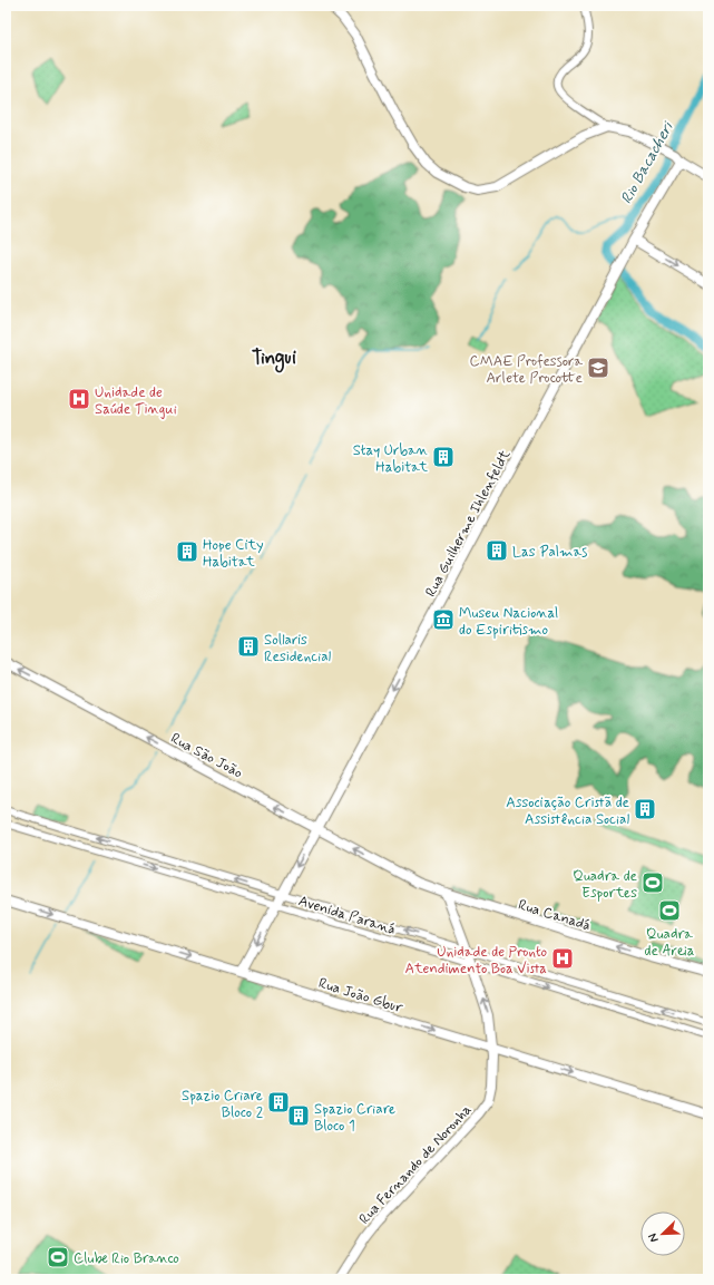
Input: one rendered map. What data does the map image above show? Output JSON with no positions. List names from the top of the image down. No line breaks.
{"streets":{"main road":["Rua Guilherme Ihlenfeldt","Rua São João","Rua Canadá","Rua João Gbur","Rua Fernando de Noronha"],"street":["Avenida Paraná"]},"crossings":[["Rua Guilherme Ihlenfeldt","Rua São João"],["Rua Guilherme Ihlenfeldt","Avenida Paraná"],["Rua Guilherme Ihlenfeldt","Rua João Gbur"],["Rua São João","Rua Canadá"],["Avenida Paraná","Rua Fernando de Noronha"],["Rua Canadá","Rua Fernando de Noronha"],["Rua João Gbur","Rua Fernando de Noronha"]],"one_way":["Rua Guilherme Ihlenfeldt","Rua São João","Rua Canadá","Rua João Gbur"],"districts":["Tingui"],"water":["Rio Bacacheri"],"places":{"school or university":["CMAE Professora Arlete Procotte"],"hospital":["Unidade de Saúde Tingui","Unidade de Pronto Atendimento Boa Vista"],"building":["Stay Urban Habitat","Las Palmas","Hope City Habitat","Sollaris Residencial","Associação Cristã de Assistência Social","Spazio Criare Bloco 2","Spazio Criare Bloco 1"],"museum":["Museu Nacional do Espiritismo"],"sports":["Quadra de Esportes","Quadra de Areia","Clube Rio Branco"]},"north":"bottom left"}
